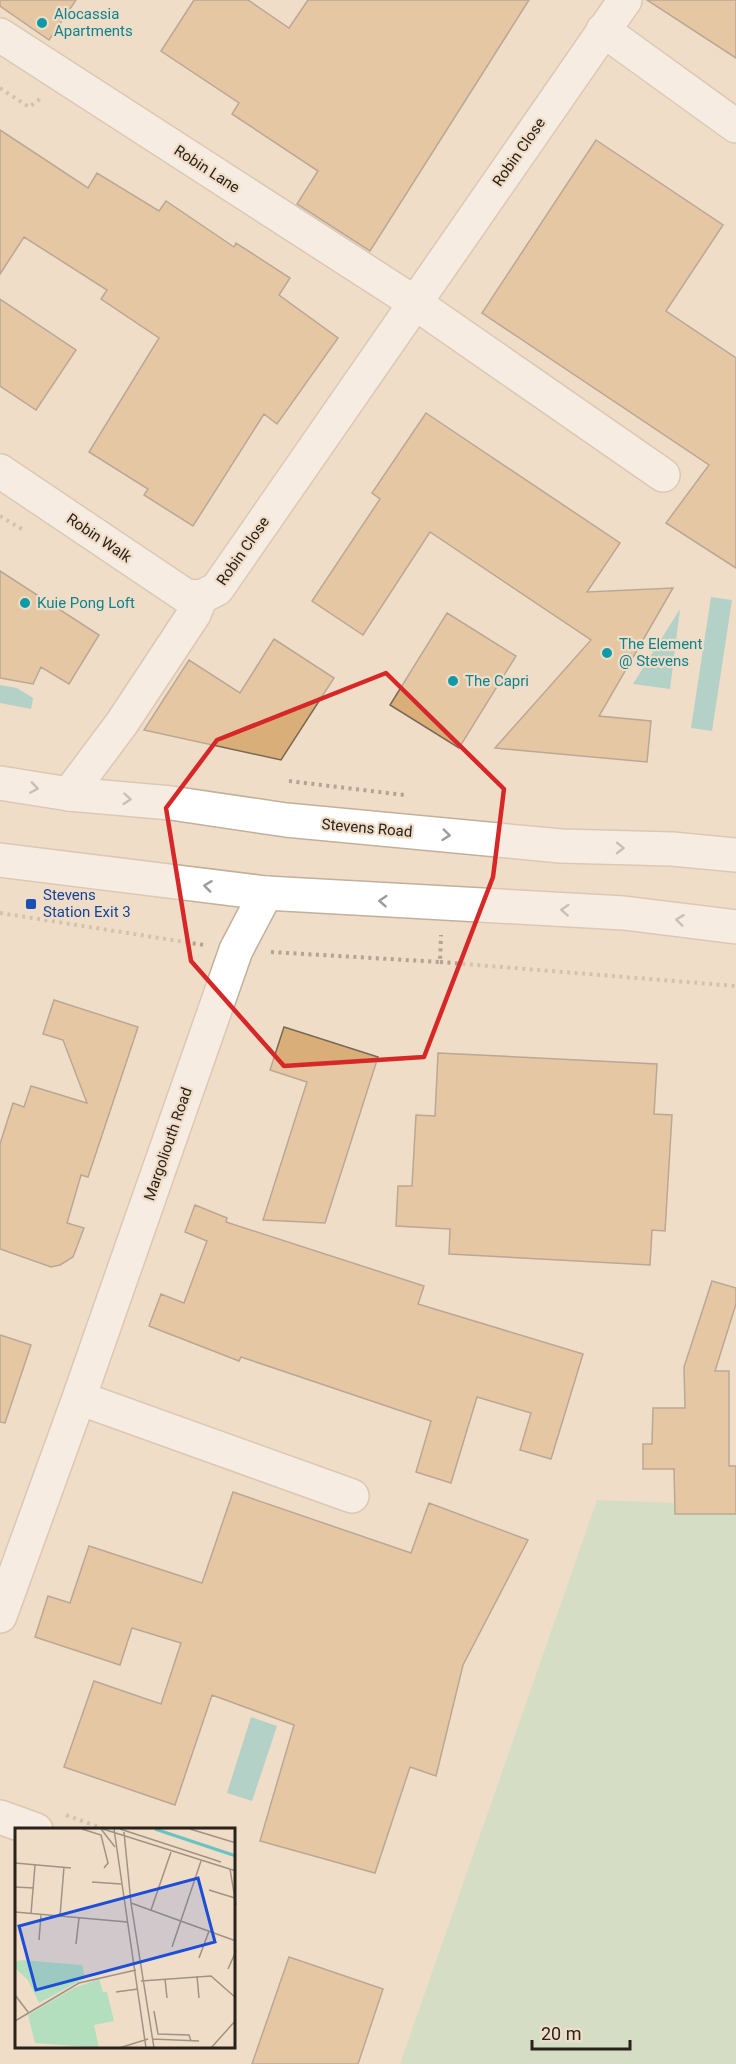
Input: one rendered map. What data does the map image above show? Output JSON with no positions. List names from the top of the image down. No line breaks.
{"streets":{"street":["Robin Close","Robin Lane","Robin Walk","Stevens Road","Margoliouth Road"]},"crossings":[["Robin Close","Robin Lane"],["Robin Close","Robin Walk"],["Robin Close","Stevens Road"]],"places":{"other":["Alocassia Apartments","Kuie Pong Loft","The Element @ Stevens","The Capri"],"transit":["Stevens Station Exit 3"]},"scale_bar":"20 m"}
